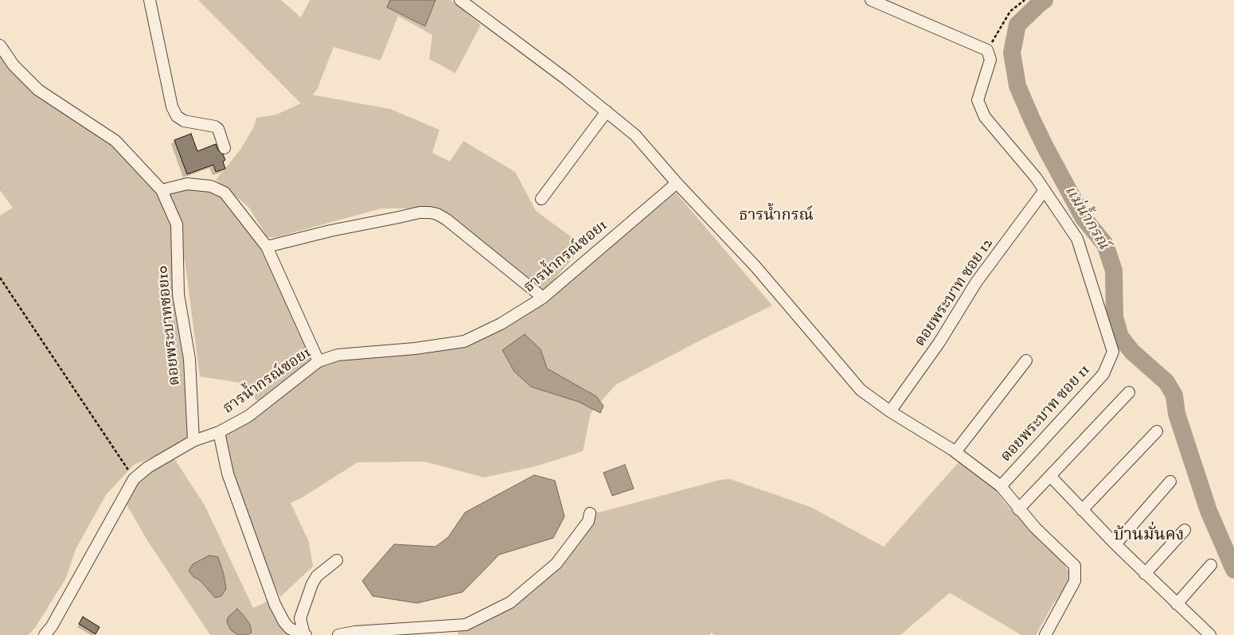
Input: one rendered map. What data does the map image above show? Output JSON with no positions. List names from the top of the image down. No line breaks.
{"streets":{"street":["ธารน้ำกรณ์ซอย1","ดอยพระบาท ซอย 12","ดอยพระบาทซอย10","ดอยพระบาท ซอย 11"]},"crossings":[["ธารน้ำกรณ์ซอย1","ดอยพระบาทซอย10"],["ดอยพระบาท ซอย 12","ดอยพระบาท ซอย 11"]],"districts":["ธารน้ำกรณ์","บ้านมั่นคง"],"water":["แม่น้ำกรณ์"]}
